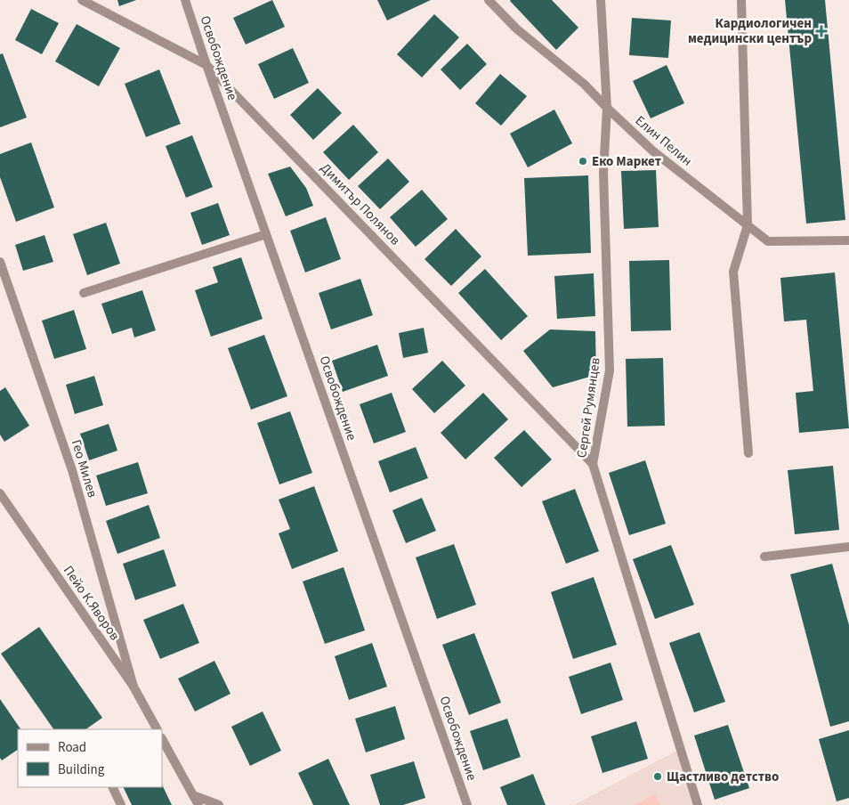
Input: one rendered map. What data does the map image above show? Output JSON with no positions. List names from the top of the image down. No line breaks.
{"streets":{"street":["Освобождение","Елин Пелин","Димитър Полянов","Сергей Румянцев","Гео Милев","Пейо К.Яворов"]},"crossings":[["Освобождение","Димитър Полянов"],["Елин Пелин","Сергей Румянцев"],["Димитър Полянов","Сергей Румянцев"],["Гео Милев","Пейо К.Яворов"]],"places":{"health":["Кардиологичен медицински център"],"other":["Еко Маркет","Щастливо детство"]},"legend":["Road","Building"]}
